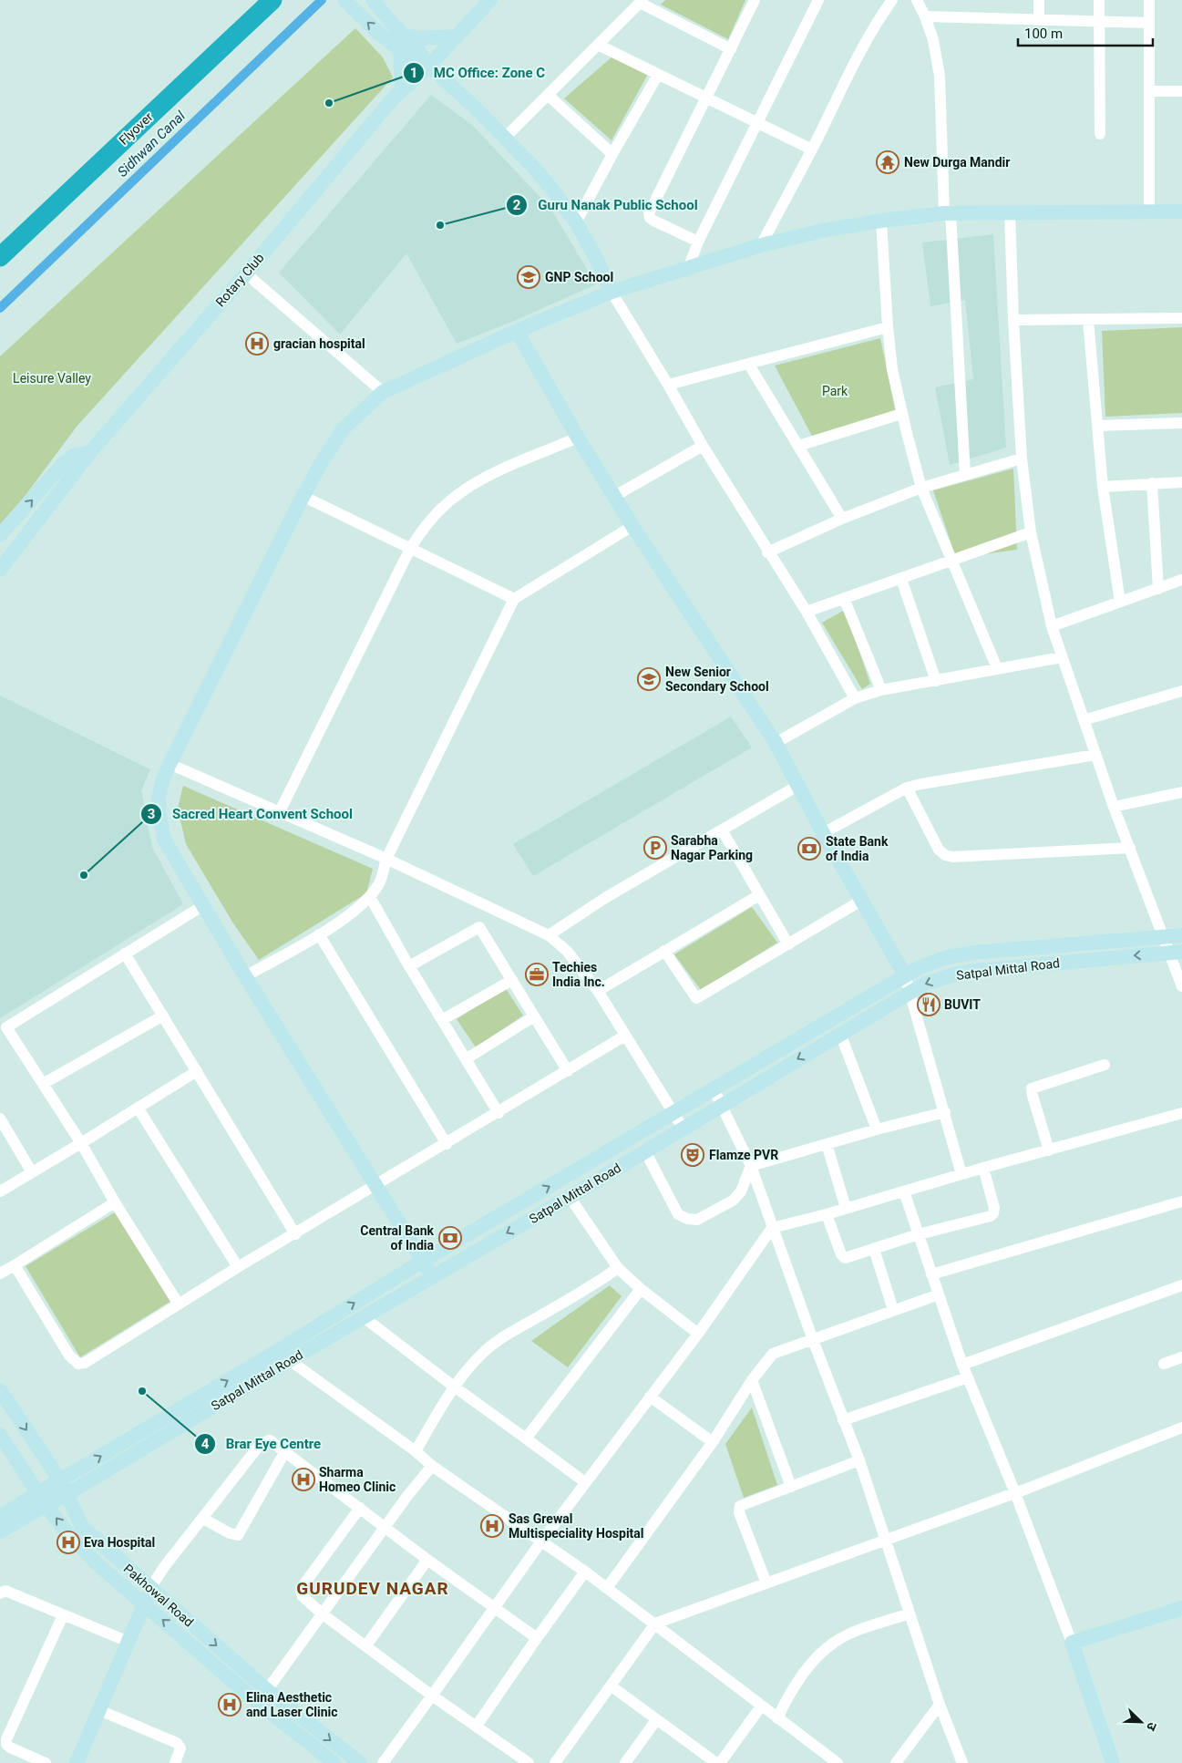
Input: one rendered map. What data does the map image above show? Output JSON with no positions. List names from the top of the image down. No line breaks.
{"streets":{"highway":["Flyover"],"street":["Rotary Club","Satpal Mittal Road","Pakhowal Road"]},"crossings":[["Satpal Mittal Road","Pakhowal Road"]],"districts":["GURUDEV NAGAR"],"water":["Sidhwan Canal"],"parks":["Leisure Valley","Park"],"places":{"other":["MC Office: Zone C","Guru Nanak Public School","Sacred Heart Convent School","Brar Eye Centre"],"temple":["New Durga Mandir"],"school or university":["GNP School","New Senior Secondary School"],"hospital":["gracian hospital","Sharma Homeo Clinic","Sas Grewal Multispeciality Hospital","Eva Hospital","Elina Aesthetic and Laser Clinic"],"parking":["Sarabha Nagar Parking"],"bank":["State Bank of India","Central Bank of India"],"office":["Techies India Inc."],"restaurant":["BUVIT"],"theatre":["Flamze PVR"]},"scale_bar":"100 m","north":"bottom right"}
